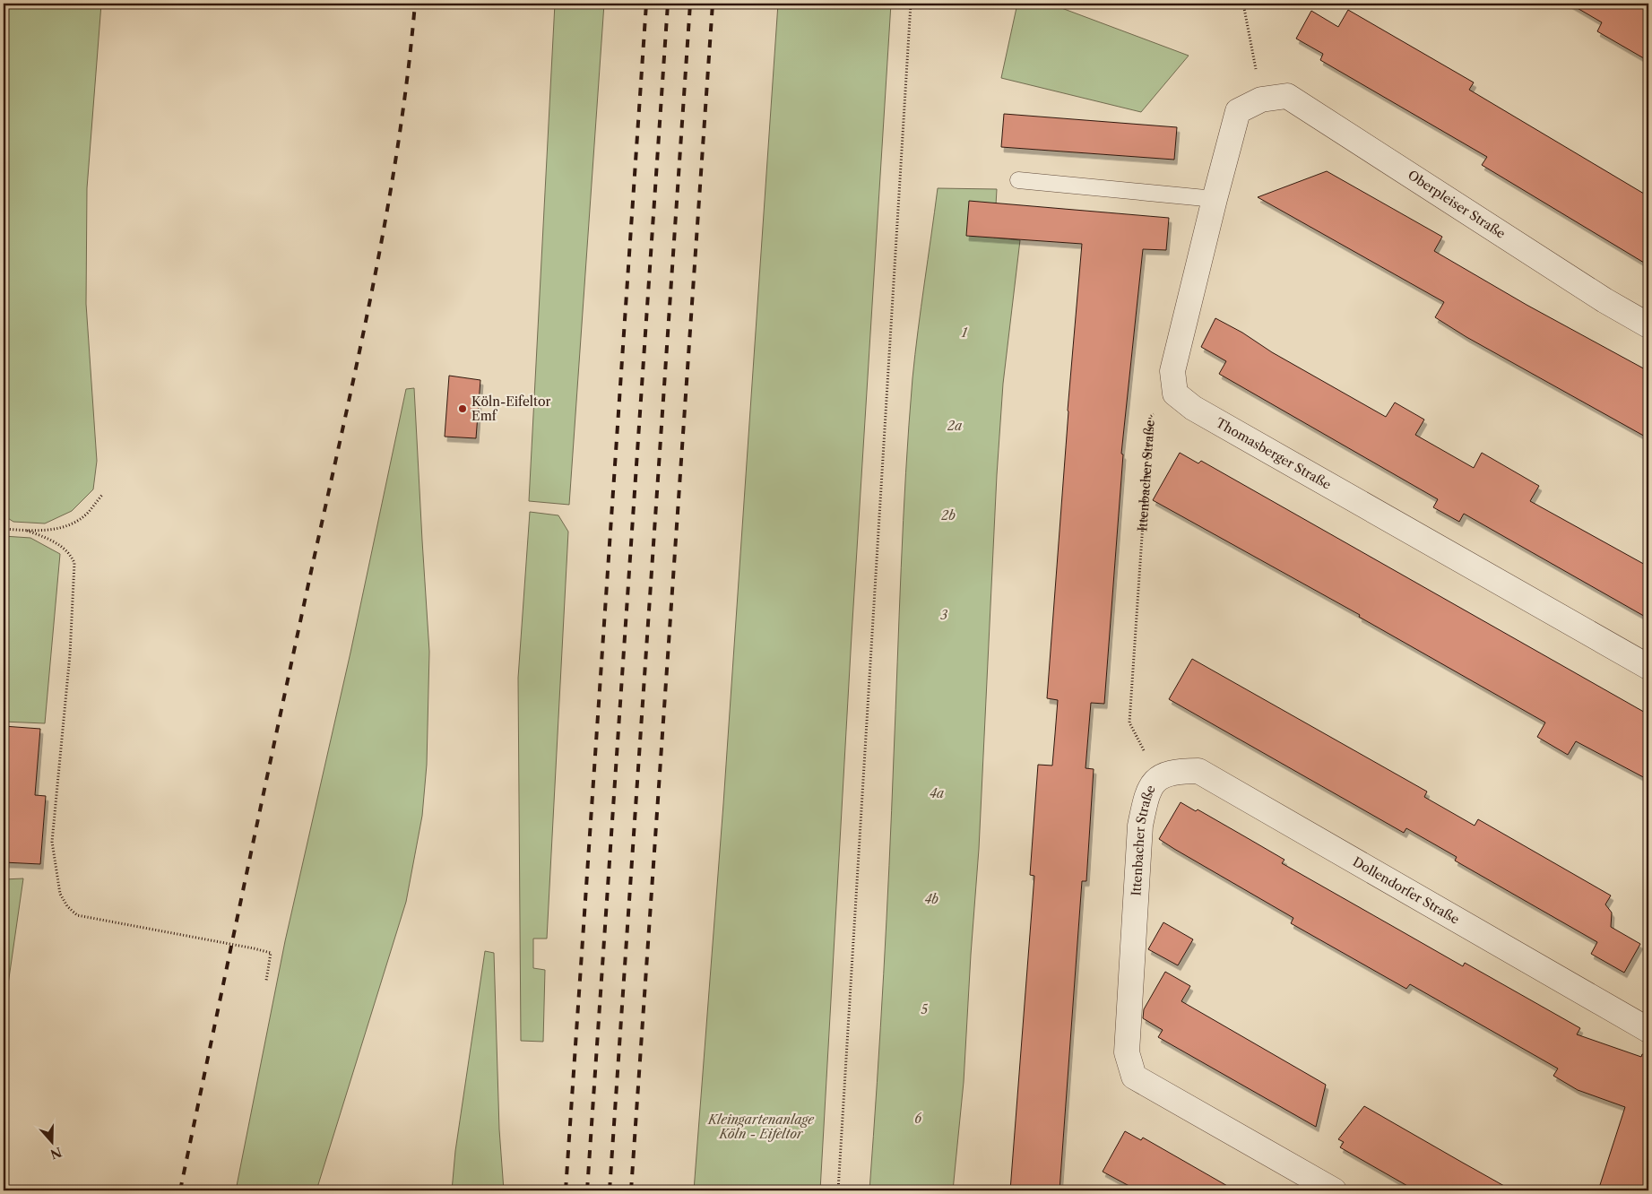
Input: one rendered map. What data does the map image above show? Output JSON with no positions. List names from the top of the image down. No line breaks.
{"streets":{"street":["Oberpleiser Straße","Thomasberger Straße","Ittenbacher Straße","Dollendorfer Straße"]},"crossings":[["Thomasberger Straße","Ittenbacher Straße"],["Ittenbacher Straße","Dollendorfer Straße"]],"parks":["1","2a","2b","3","4a","4b","5","6","Kleingartenanlage Köln - Eifeltor"],"places":["Köln-Eifeltor Emf"],"north":"bottom"}
